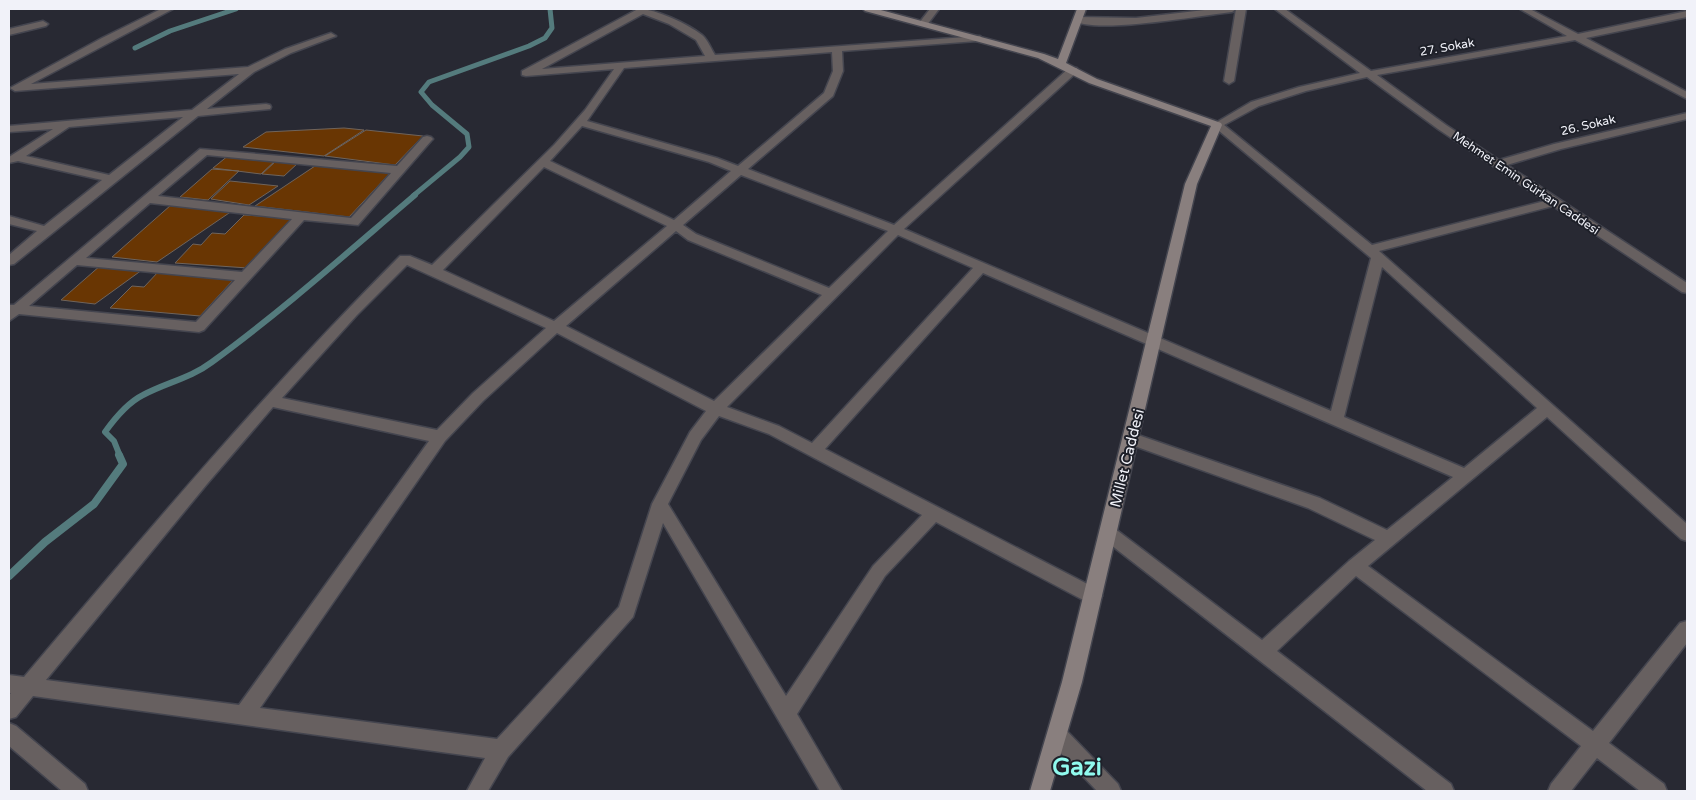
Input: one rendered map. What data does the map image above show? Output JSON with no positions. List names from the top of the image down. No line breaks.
{"streets":{"street":["27. Sokak","26. Sokak","Mehmet Emin Gürkan Caddesi","Millet Caddesi"]},"crossings":[["27. Sokak","Mehmet Emin Gürkan Caddesi"],["27. Sokak","Millet Caddesi"],["26. Sokak","Mehmet Emin Gürkan Caddesi"]],"districts":["Gazi"]}
